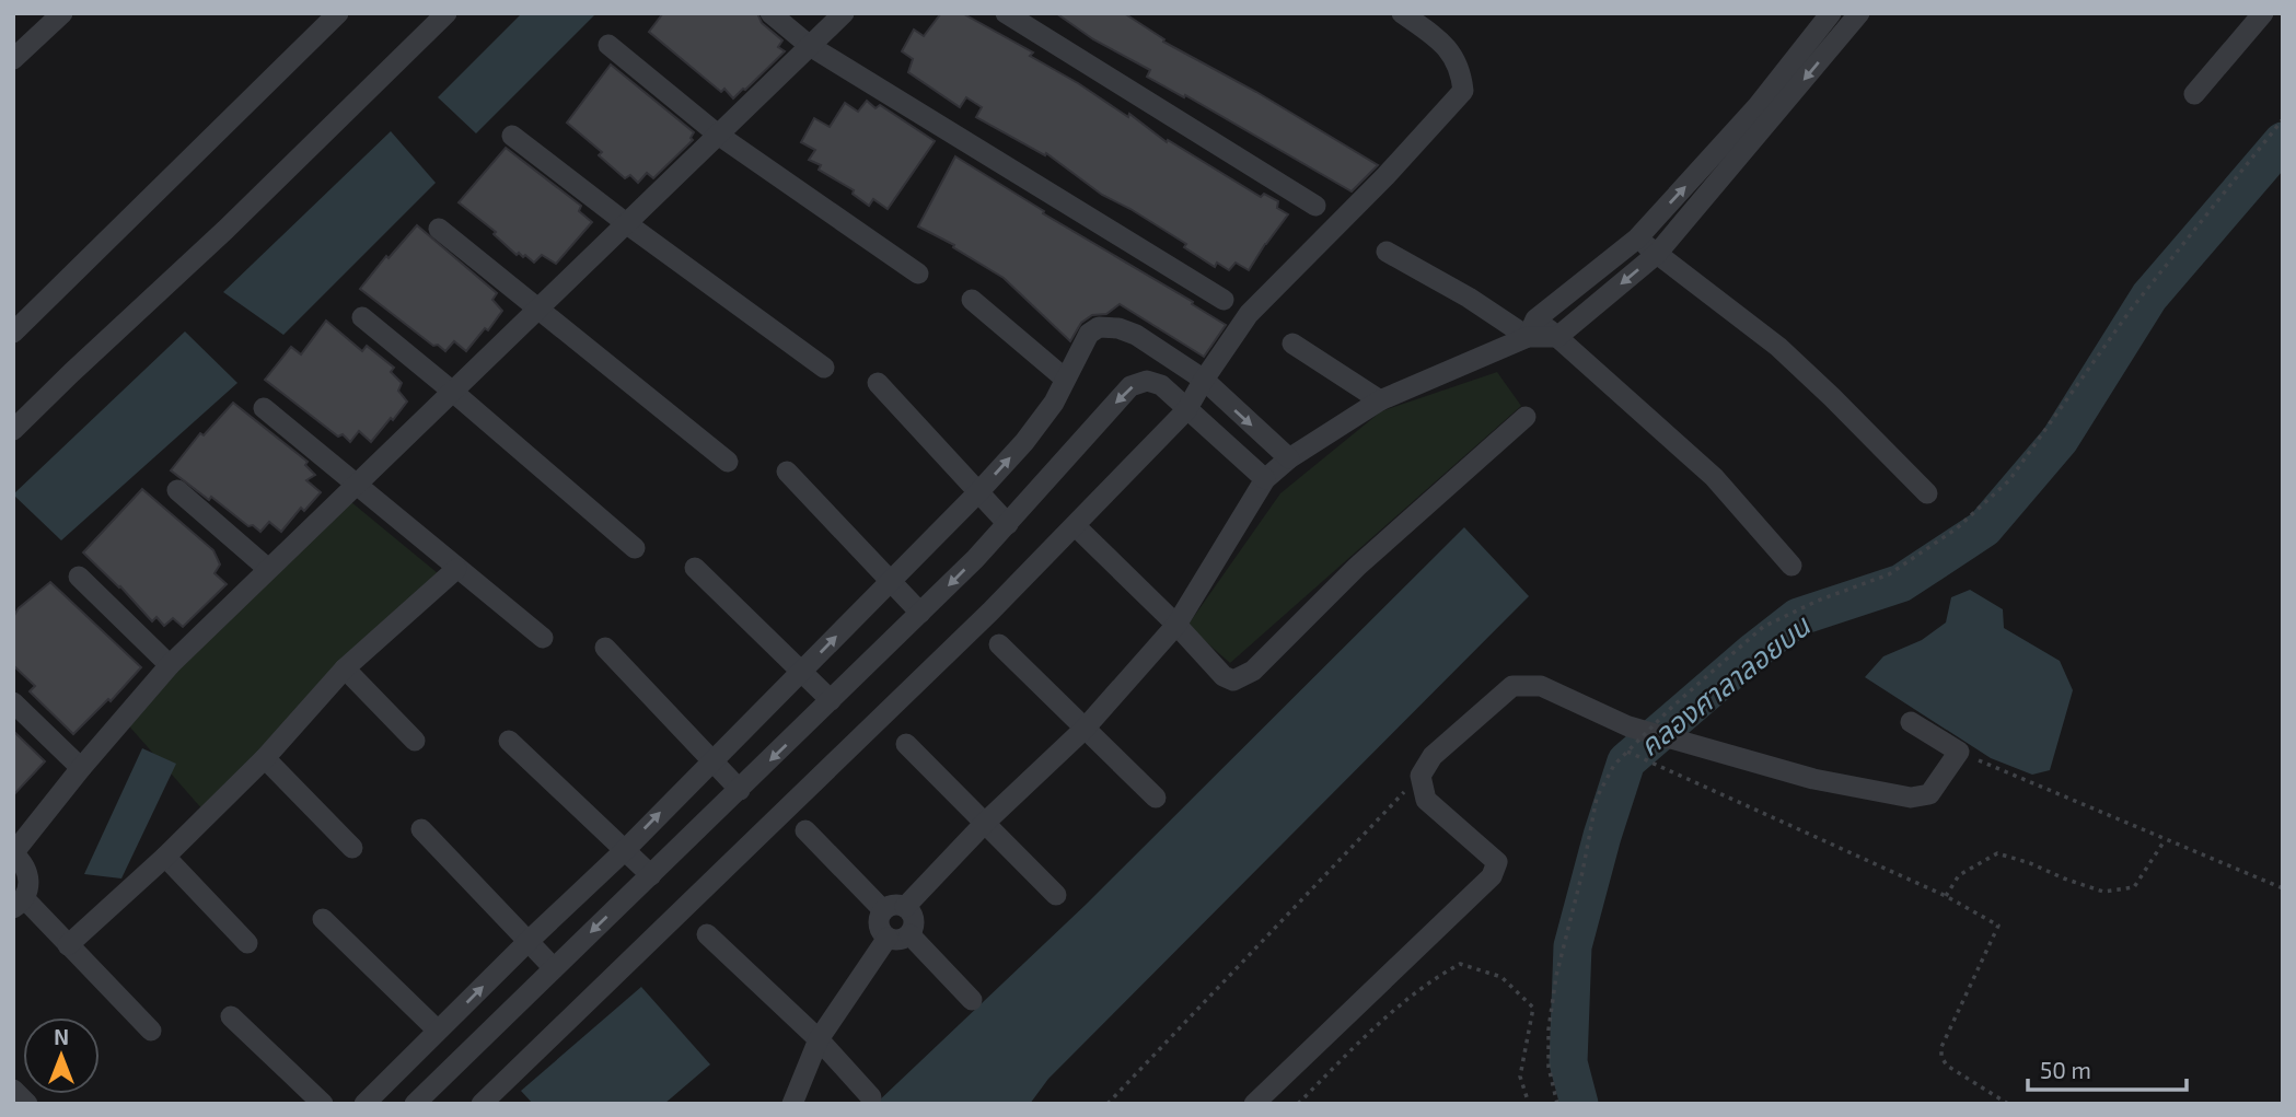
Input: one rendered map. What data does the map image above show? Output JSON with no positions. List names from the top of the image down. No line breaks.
{"water":["คลองศาลาลอยบน"],"scale_bar":"50 m","north":"top"}
